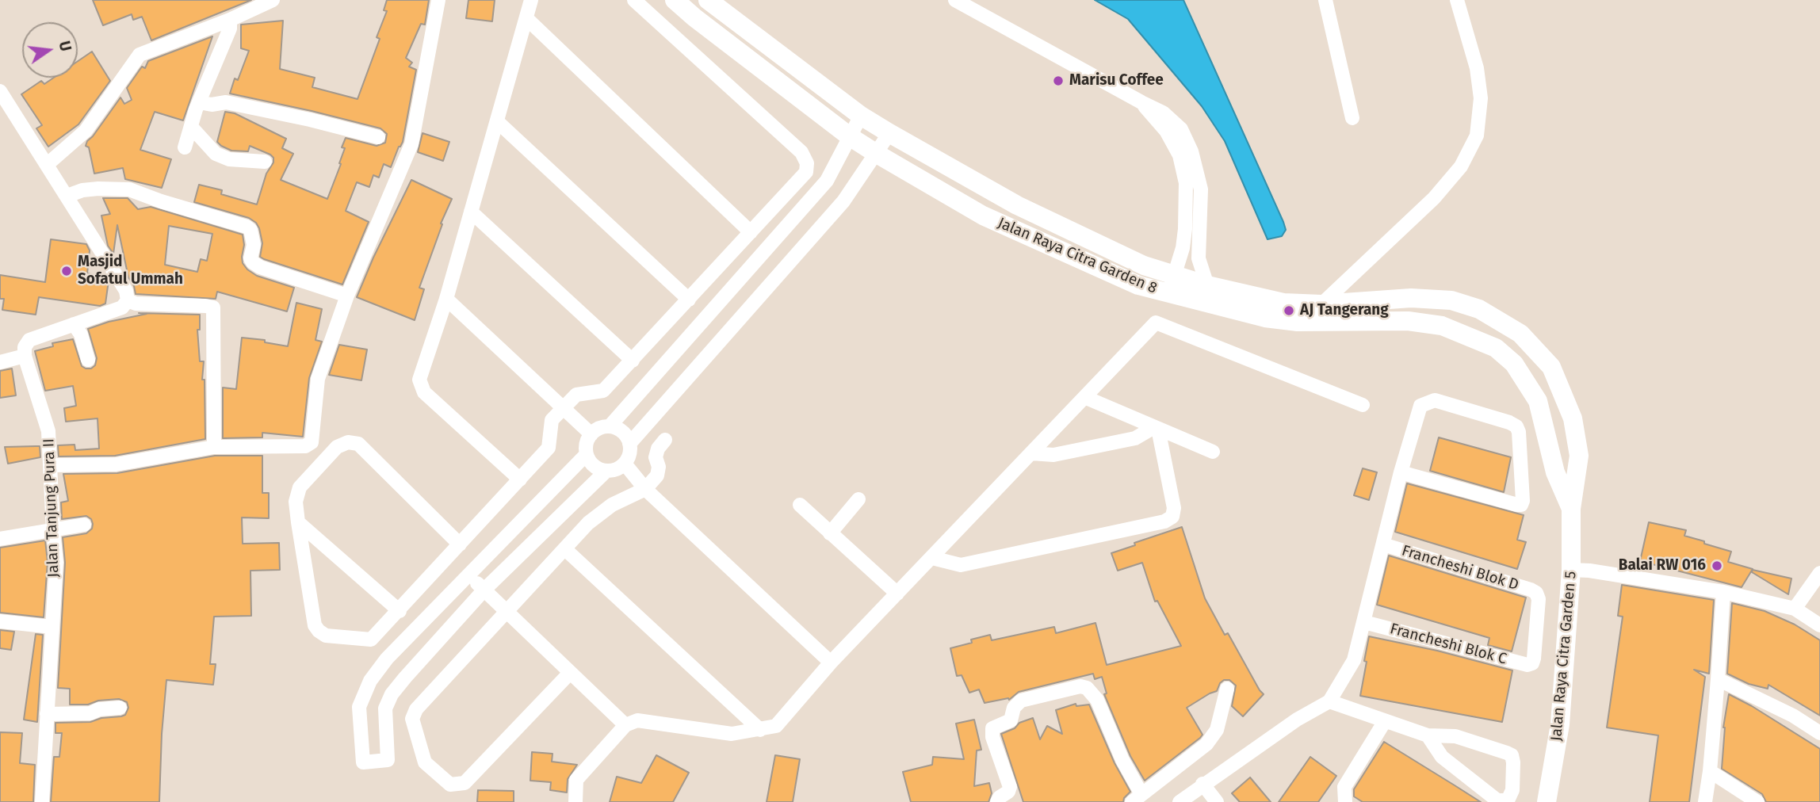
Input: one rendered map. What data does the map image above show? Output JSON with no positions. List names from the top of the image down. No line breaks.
{"streets":{"street":["Jalan Raya Citra Garden 8","Jalan Tanjung Pura II","Francheshi Blok D","Francheshi Blok C","Jalan Raya Citra Garden 5"]},"crossings":[["Jalan Raya Citra Garden 8","Jalan Raya Citra Garden 5"],["Francheshi Blok D","Francheshi Blok C"]],"places":["Marisu Coffee","Masjid Sofatul Ummah","AJ Tangerang","Balai RW 016"],"north":"right"}
